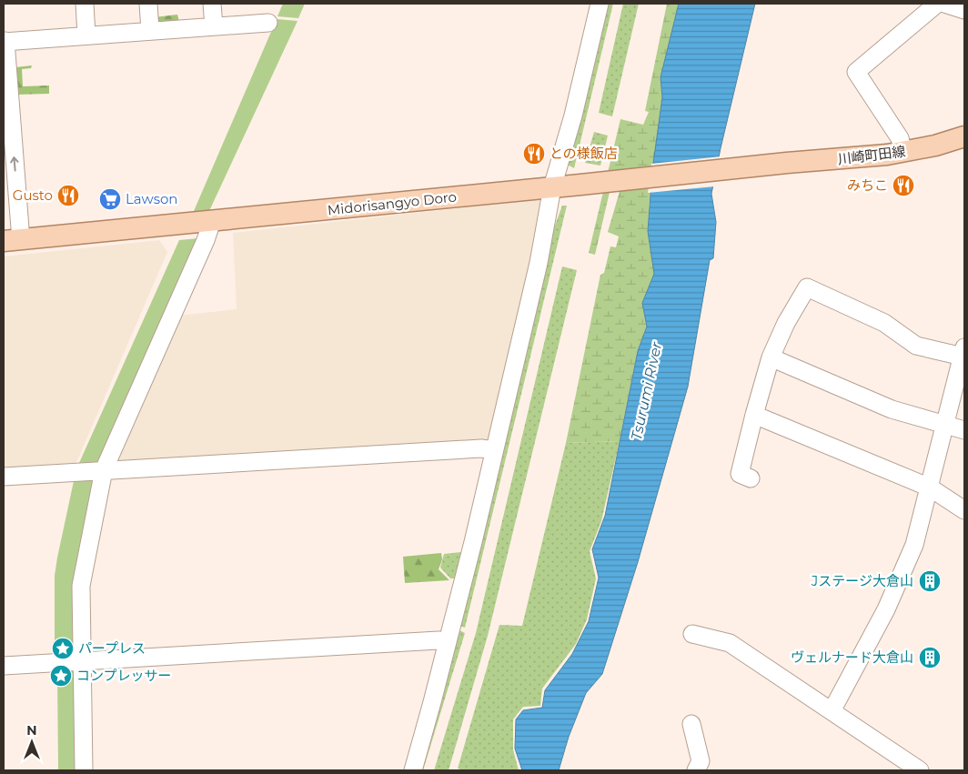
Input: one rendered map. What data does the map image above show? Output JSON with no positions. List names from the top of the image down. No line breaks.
{"streets":{"main road":["川崎町田線","Midorisangyo Doro"]},"crossings":[["川崎町田線","Midorisangyo Doro"]],"water":["Tsurumi River"],"places":{"restaurant":["との様飯店","みちこ","Gusto"],"supermarket":["Lawson"],"building":["Jステージ大倉山","ヴェルナード大倉山"],"place":["パープレス","コンプレッサー"]},"north":"top"}
